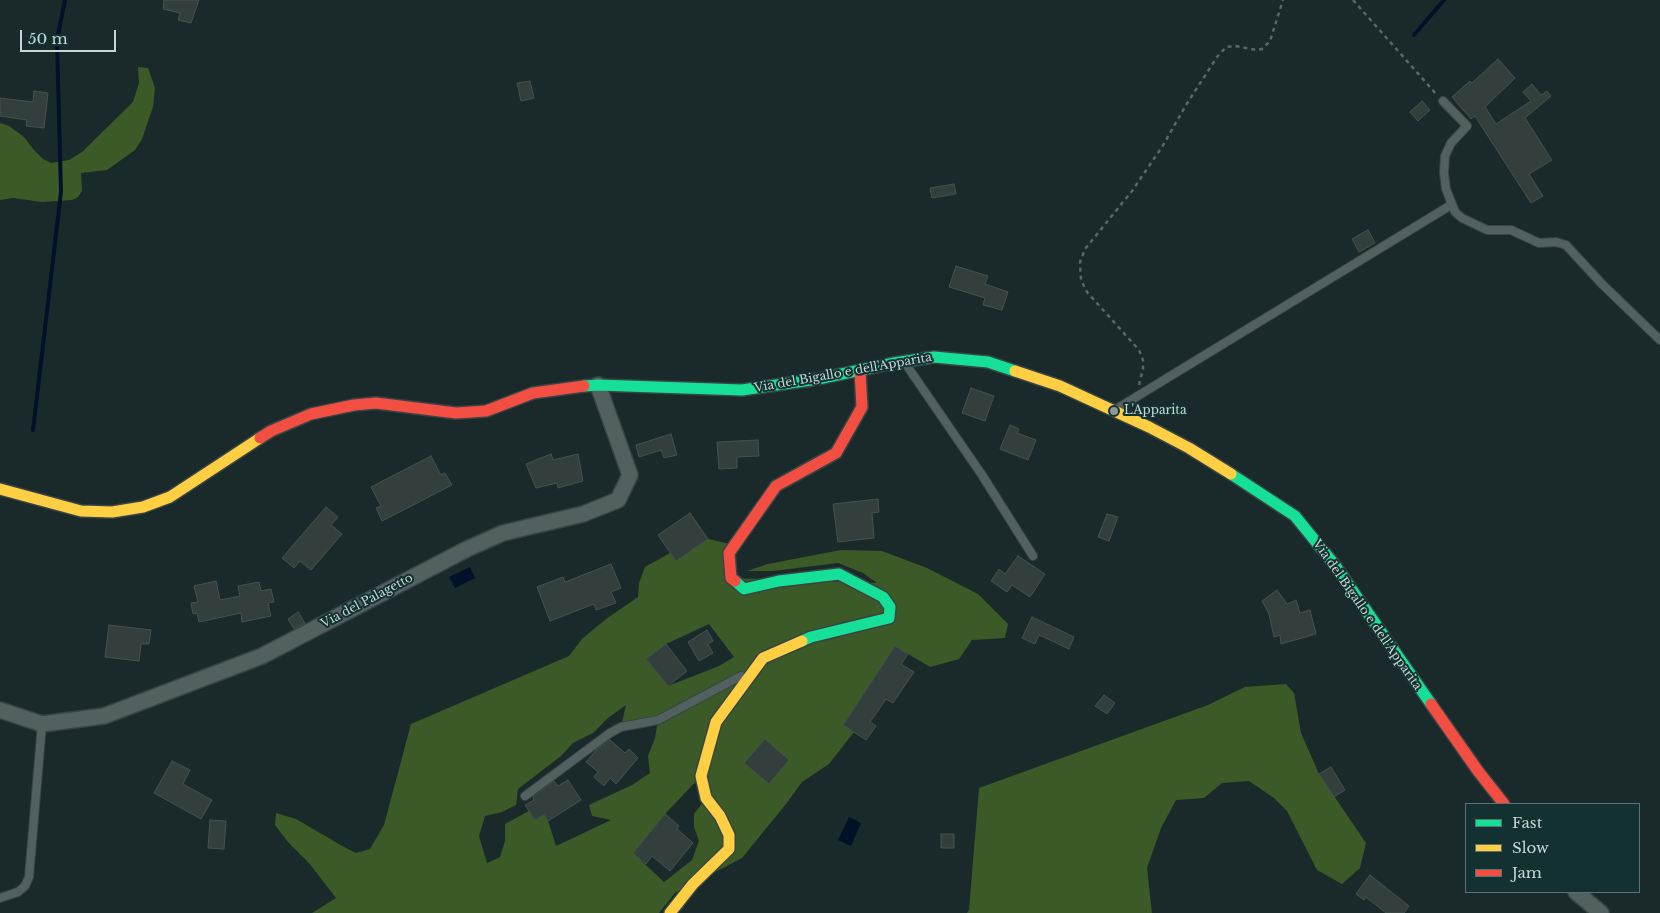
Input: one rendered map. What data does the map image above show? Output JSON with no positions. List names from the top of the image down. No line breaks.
{"streets":{"street":["Via del Bigallo e dell'Apparita","Via del Palagetto"]},"crossings":[["Via del Bigallo e dell'Apparita","Via del Palagetto"]],"places":["L'Apparita"],"legend":["Fast","Slow","Jam"],"scale_bar":"50 m"}
